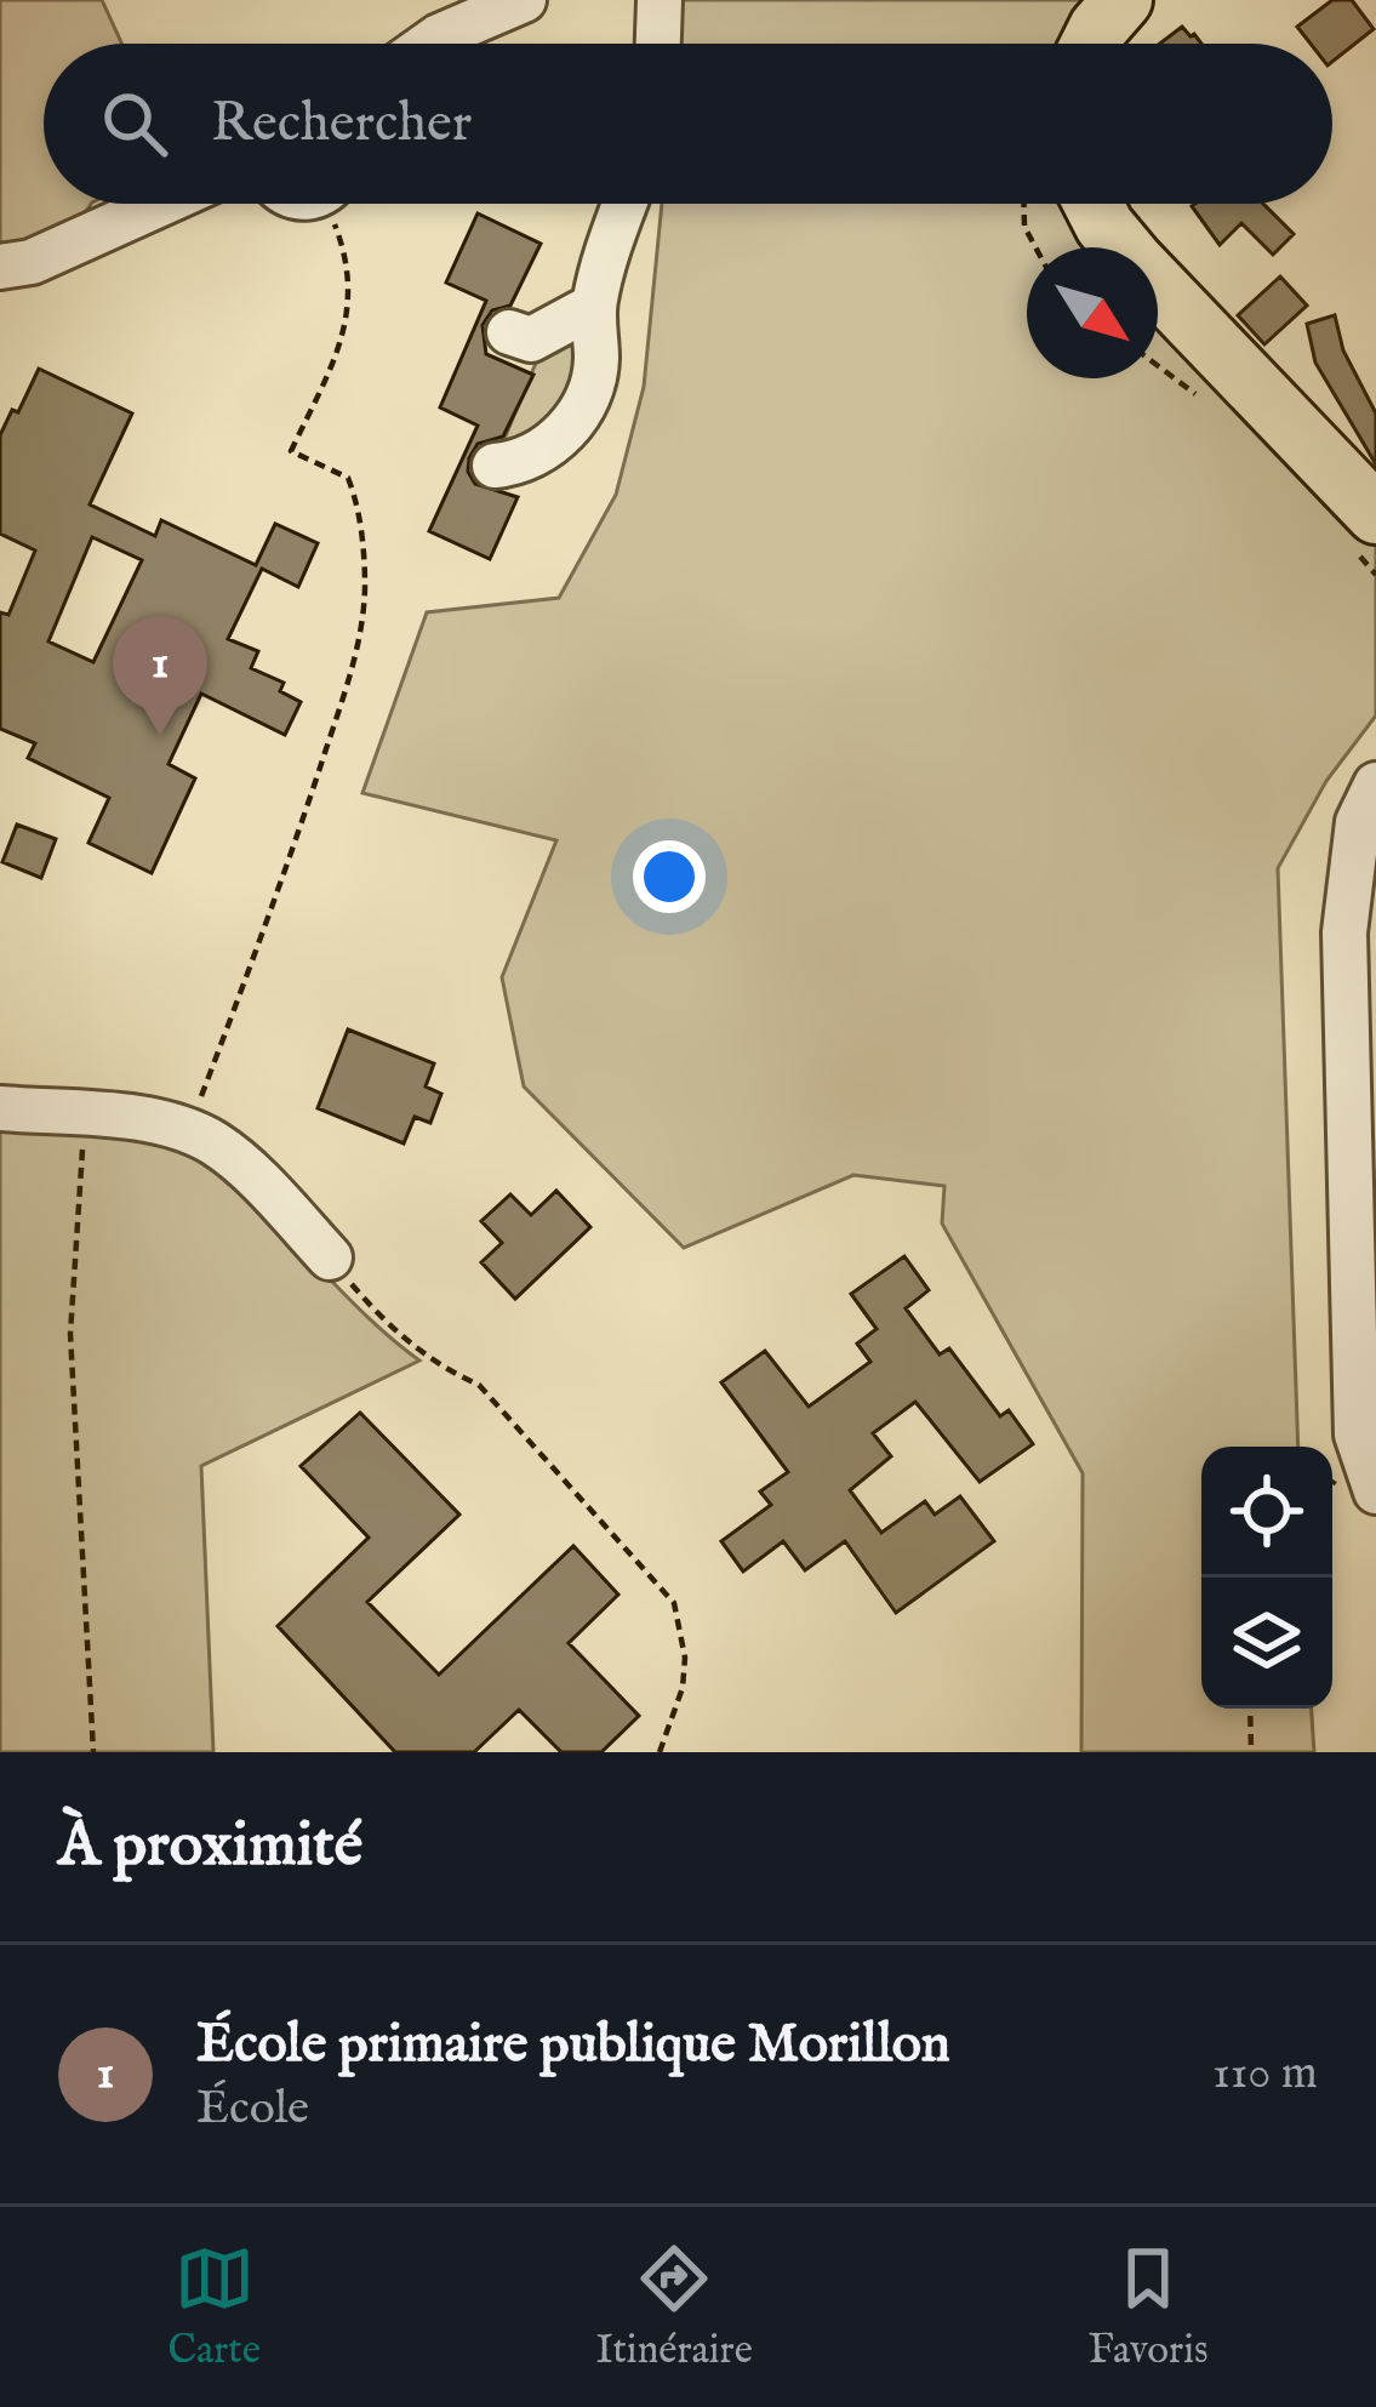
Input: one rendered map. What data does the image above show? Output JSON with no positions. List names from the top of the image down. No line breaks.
{"north":"bottom right","page":{"search":"Rechercher","pins":"1","heading":"À proximité","list":[{"mark":"1","name":"École primaire publique Morillon","note":"École","value":"110 m"}],"nav":["Carte","Itinéraire","Favoris"]}}
